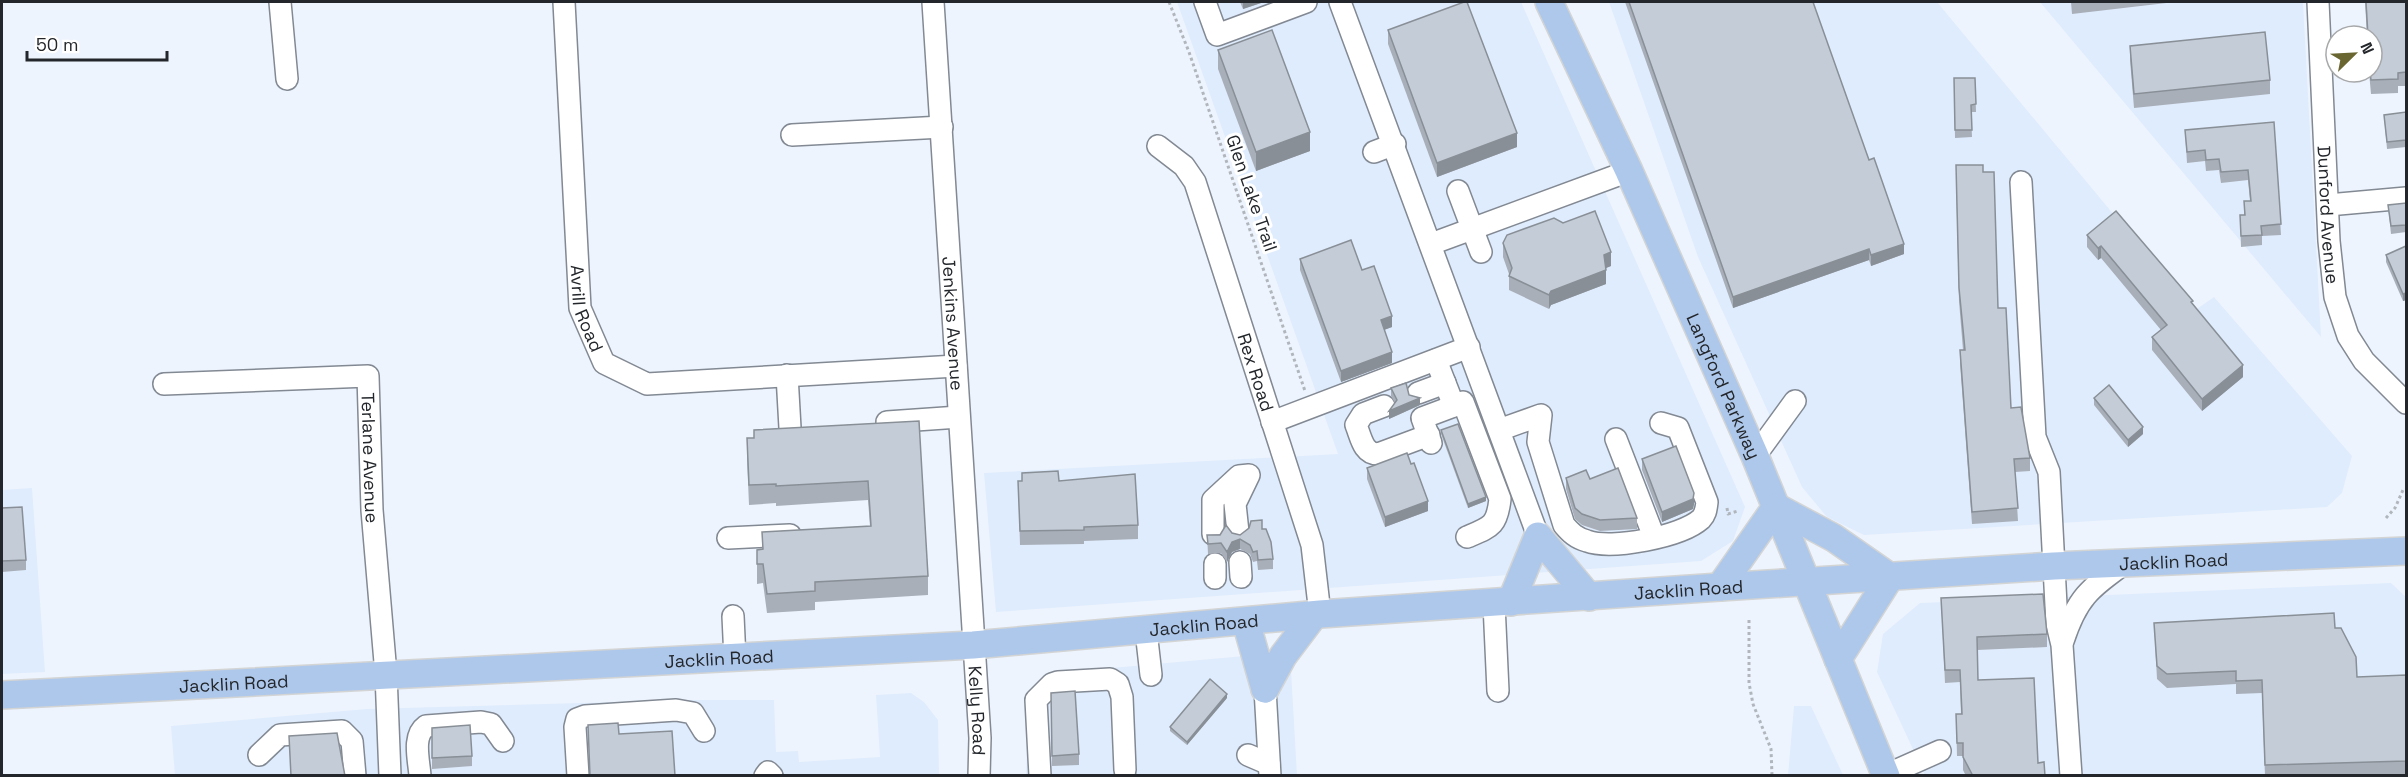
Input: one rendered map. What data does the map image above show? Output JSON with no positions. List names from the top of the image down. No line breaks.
{"streets":{"main road":["Langford Parkway","Jacklin Road"],"street":["Dunford Avenue","Avrill Road","Jenkins Avenue","Rex Road","Terlane Avenue","Kelly Road"],"path":["Glen Lake Trail"]},"crossings":[["Avrill Road","Jenkins Avenue"],["Jenkins Avenue","Jacklin Road"],["Jenkins Avenue","Kelly Road"],["Rex Road","Jacklin Road"],["Langford Parkway","Jacklin Road"],["Terlane Avenue","Jacklin Road"],["Jacklin Road","Kelly Road"]],"scale_bar":"50 m","north":"top right"}
